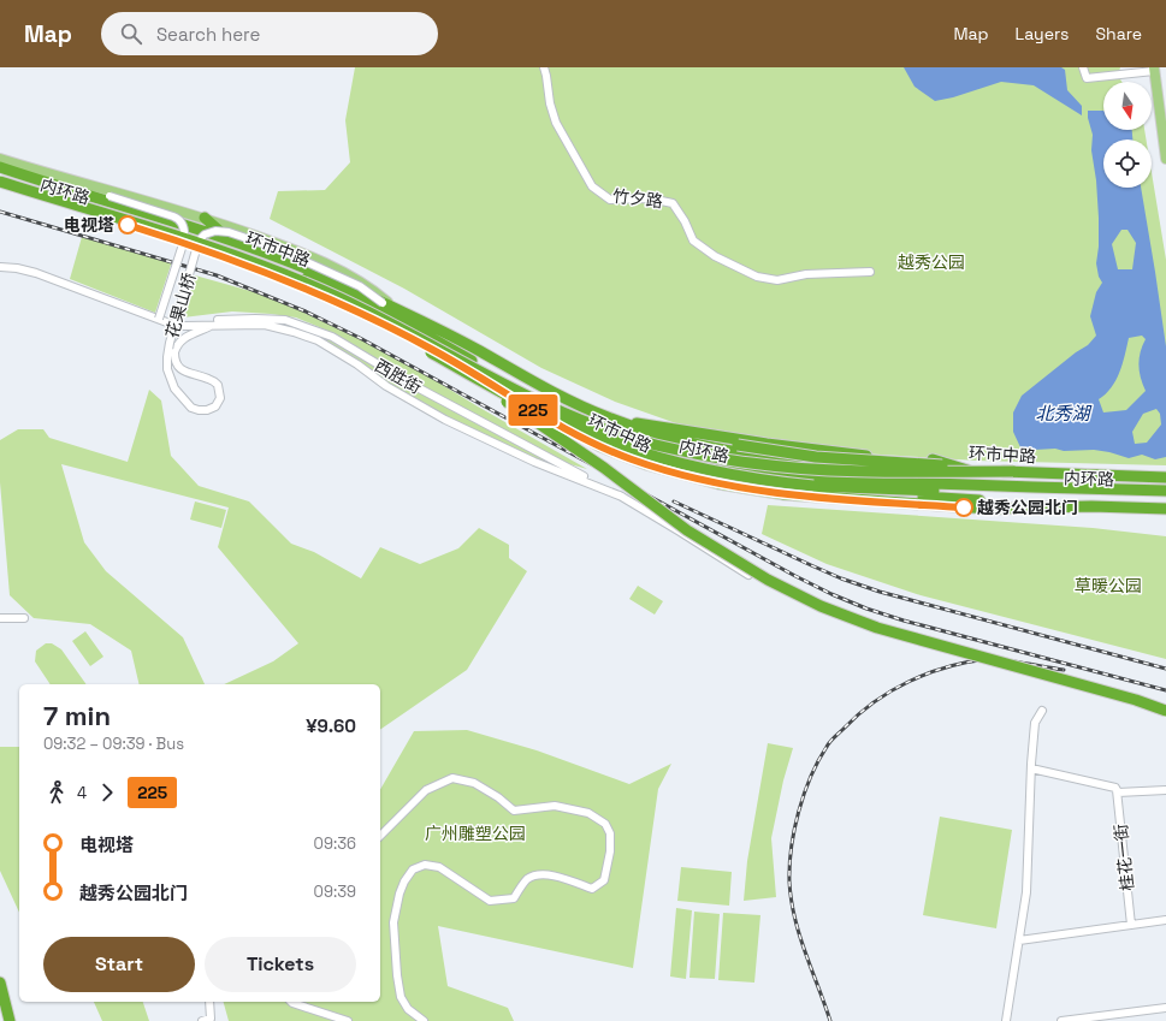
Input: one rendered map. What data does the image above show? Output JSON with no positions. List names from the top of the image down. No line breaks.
{"streets":{"highway":["内环路","环市中路"],"street":["竹夕路","花果山桥","西胜街","桂花一街"]},"crossings":[["内环路","环市中路"],["环市中路","花果山桥"],["花果山桥","西胜街"]],"water":["北秀湖"],"parks":["越秀公园","草暖公园","广州雕塑公园"],"places":["电视塔","越秀公园北门"],"lines":["bus line 225"],"north":"bottom","page":{"header":"Map","search":"Search here","nav":["Map","Layers","Share"],"on_map":"225","heading":["7 min","09:32 – 09:39 · Bus","¥9.60"],"legs":["4","225"],"list":[{"name":"电视塔","value":"09:36"},{"name":"越秀公园北门","value":"09:39"}],"buttons":["Start","Tickets"]}}
